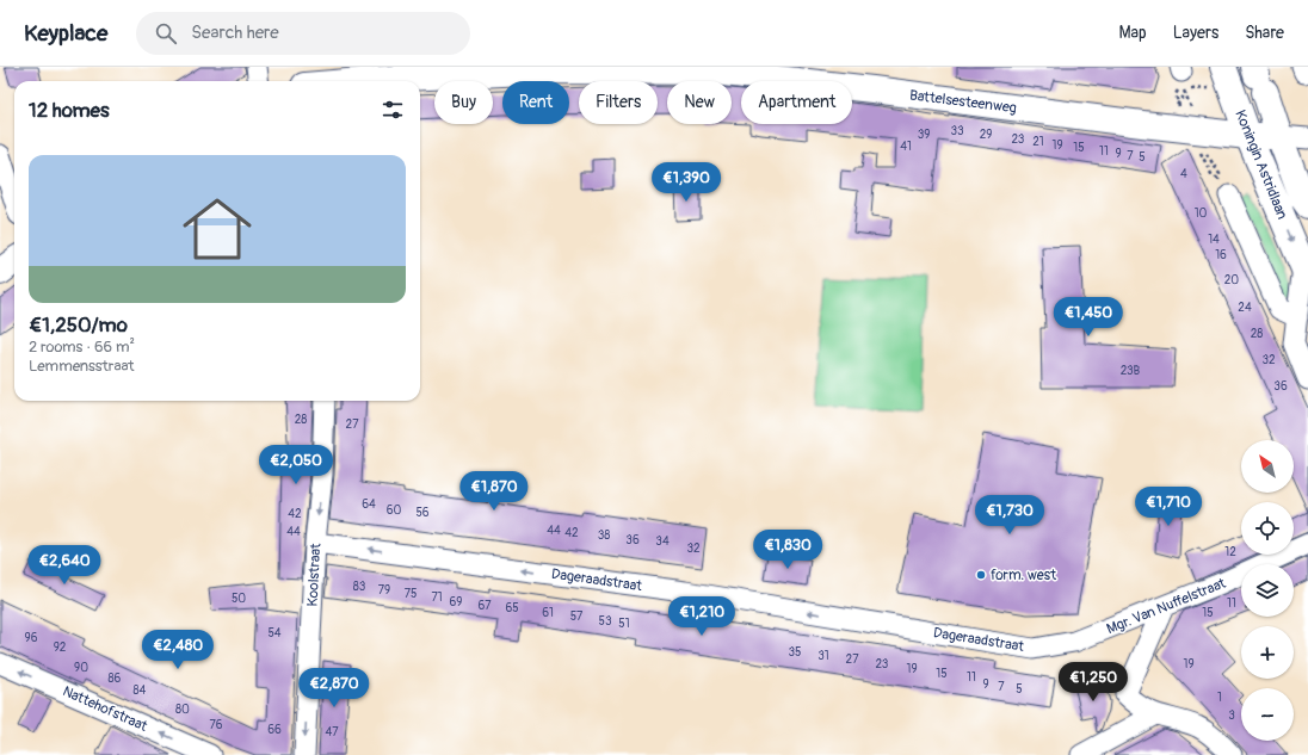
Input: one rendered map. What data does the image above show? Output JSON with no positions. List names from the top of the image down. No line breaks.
{"streets":{"main road":["Battelsesteenweg","Koningin Astridlaan"],"street":["Koolstraat","Dageraadstraat","Mgr. Van Nuffelstraat","Nattehofstraat"]},"crossings":[["Battelsesteenweg","Koningin Astridlaan"],["Koolstraat","Dageraadstraat"],["Dageraadstraat","Mgr. Van Nuffelstraat"]],"one_way":["Koolstraat","Dageraadstraat","Nattehofstraat"],"places":["form. west"],"house_numbers":["33","39","29","23","21","19","41","15","11","9","7","5","4","10","14","16","20","24","28","32","23B","36","28","27","64","60","56","42","44","44","42","38","36","34","32","12","83","79","75","71","50","69","11","67","65","61","15","57","53","51","54","96","92","35","31","27","23","19","90","19","15","11","86","9","7","5","84","1","80","3","76","66","47"],"north":"top left","page":{"header":"Keyplace","search":"Search here","nav":["Map","Layers","Share"],"chip":["Buy","Rent","Filters","New","Apartment"],"heading":"12 homes","list":[{"name":"€1,250/mo","note":"2 rooms · 66 m² · Lemmensstraat"}],"price":["€1,390","€1,450","€2,050","€1,870","€1,710","€1,730","€1,830","€2,640","€1,210","€2,480","€1,250","€2,870"],"map_buttons":["+","−"]}}
